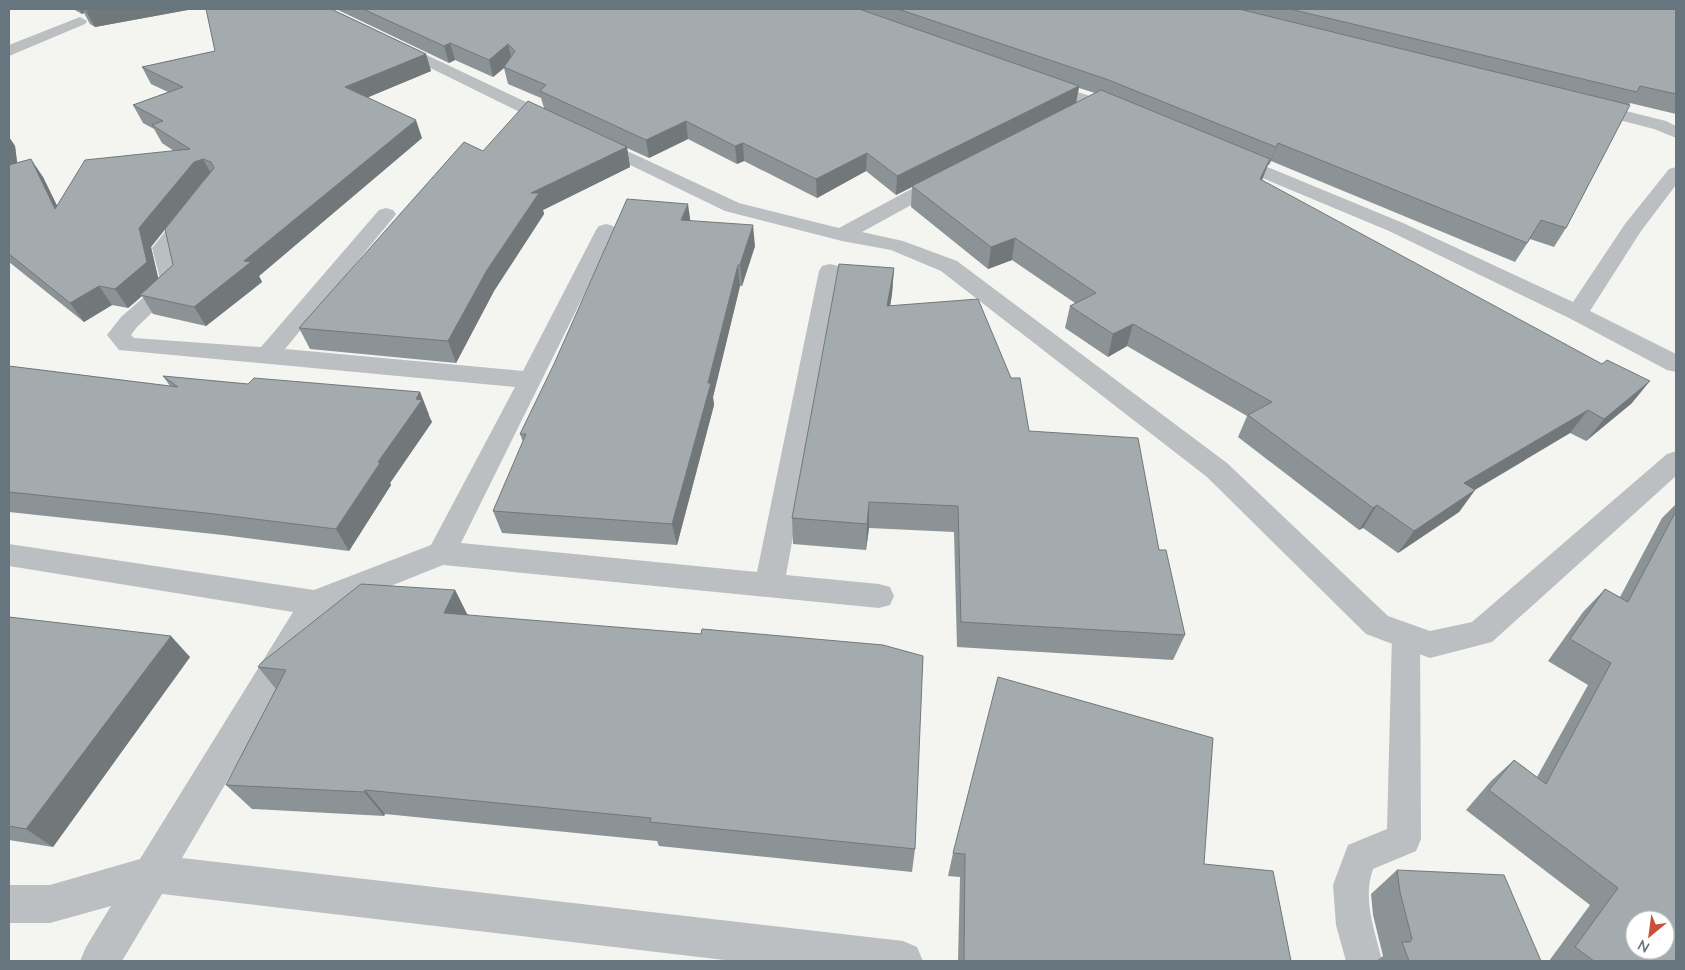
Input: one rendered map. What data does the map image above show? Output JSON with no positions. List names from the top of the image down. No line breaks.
{"north":"bottom left"}
